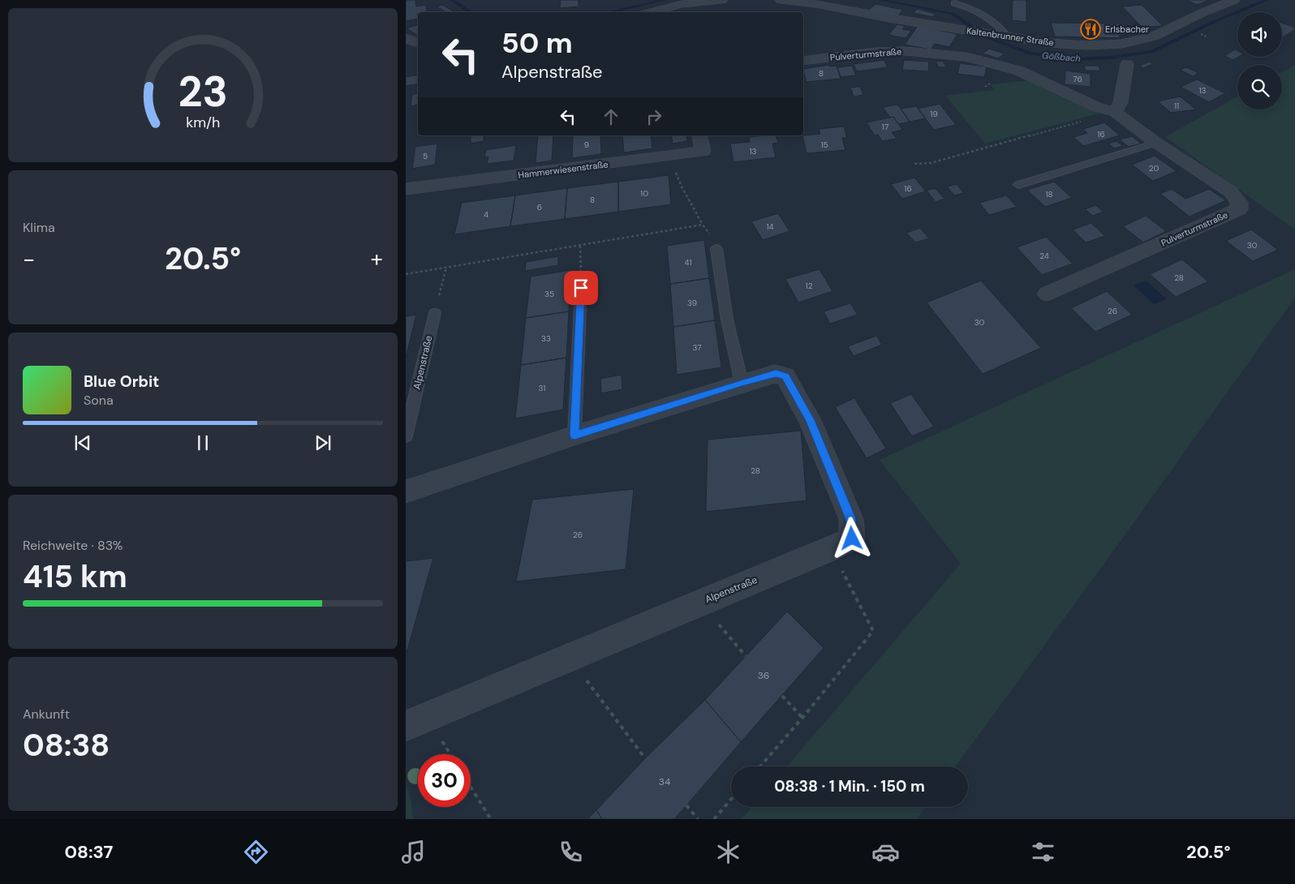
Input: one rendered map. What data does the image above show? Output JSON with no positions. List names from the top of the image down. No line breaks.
{"streets":{"street":["Kaltenbrunner Straße","Pulverturmstraße","Hammerwiesenstraße","Alpenstraße"]},"water":["Gößbach"],"places":{"restaurant":["Erlsbacher"]},"house_numbers":["8","76","13","11","19","17","16","9","15","13","5","20","16","10","18","8","6","4","14","30","24","41","28","12","35","39","26","30","33","37","31","28","26","36","34"],"page":{"turn":["50 m","Alpenstraße"],"tile":["Klima",["Reichweite · 83%","415 km"],["Ankunft","08:38"]],"heat":["−","20.5°","+"],"song":["Blue Orbit","Sona"],"limit":"30","trip":"08:38 · 1 Min. · 150 m","tabs":["08:37","20.5°"],"gauge":["23","km/h"]}}
